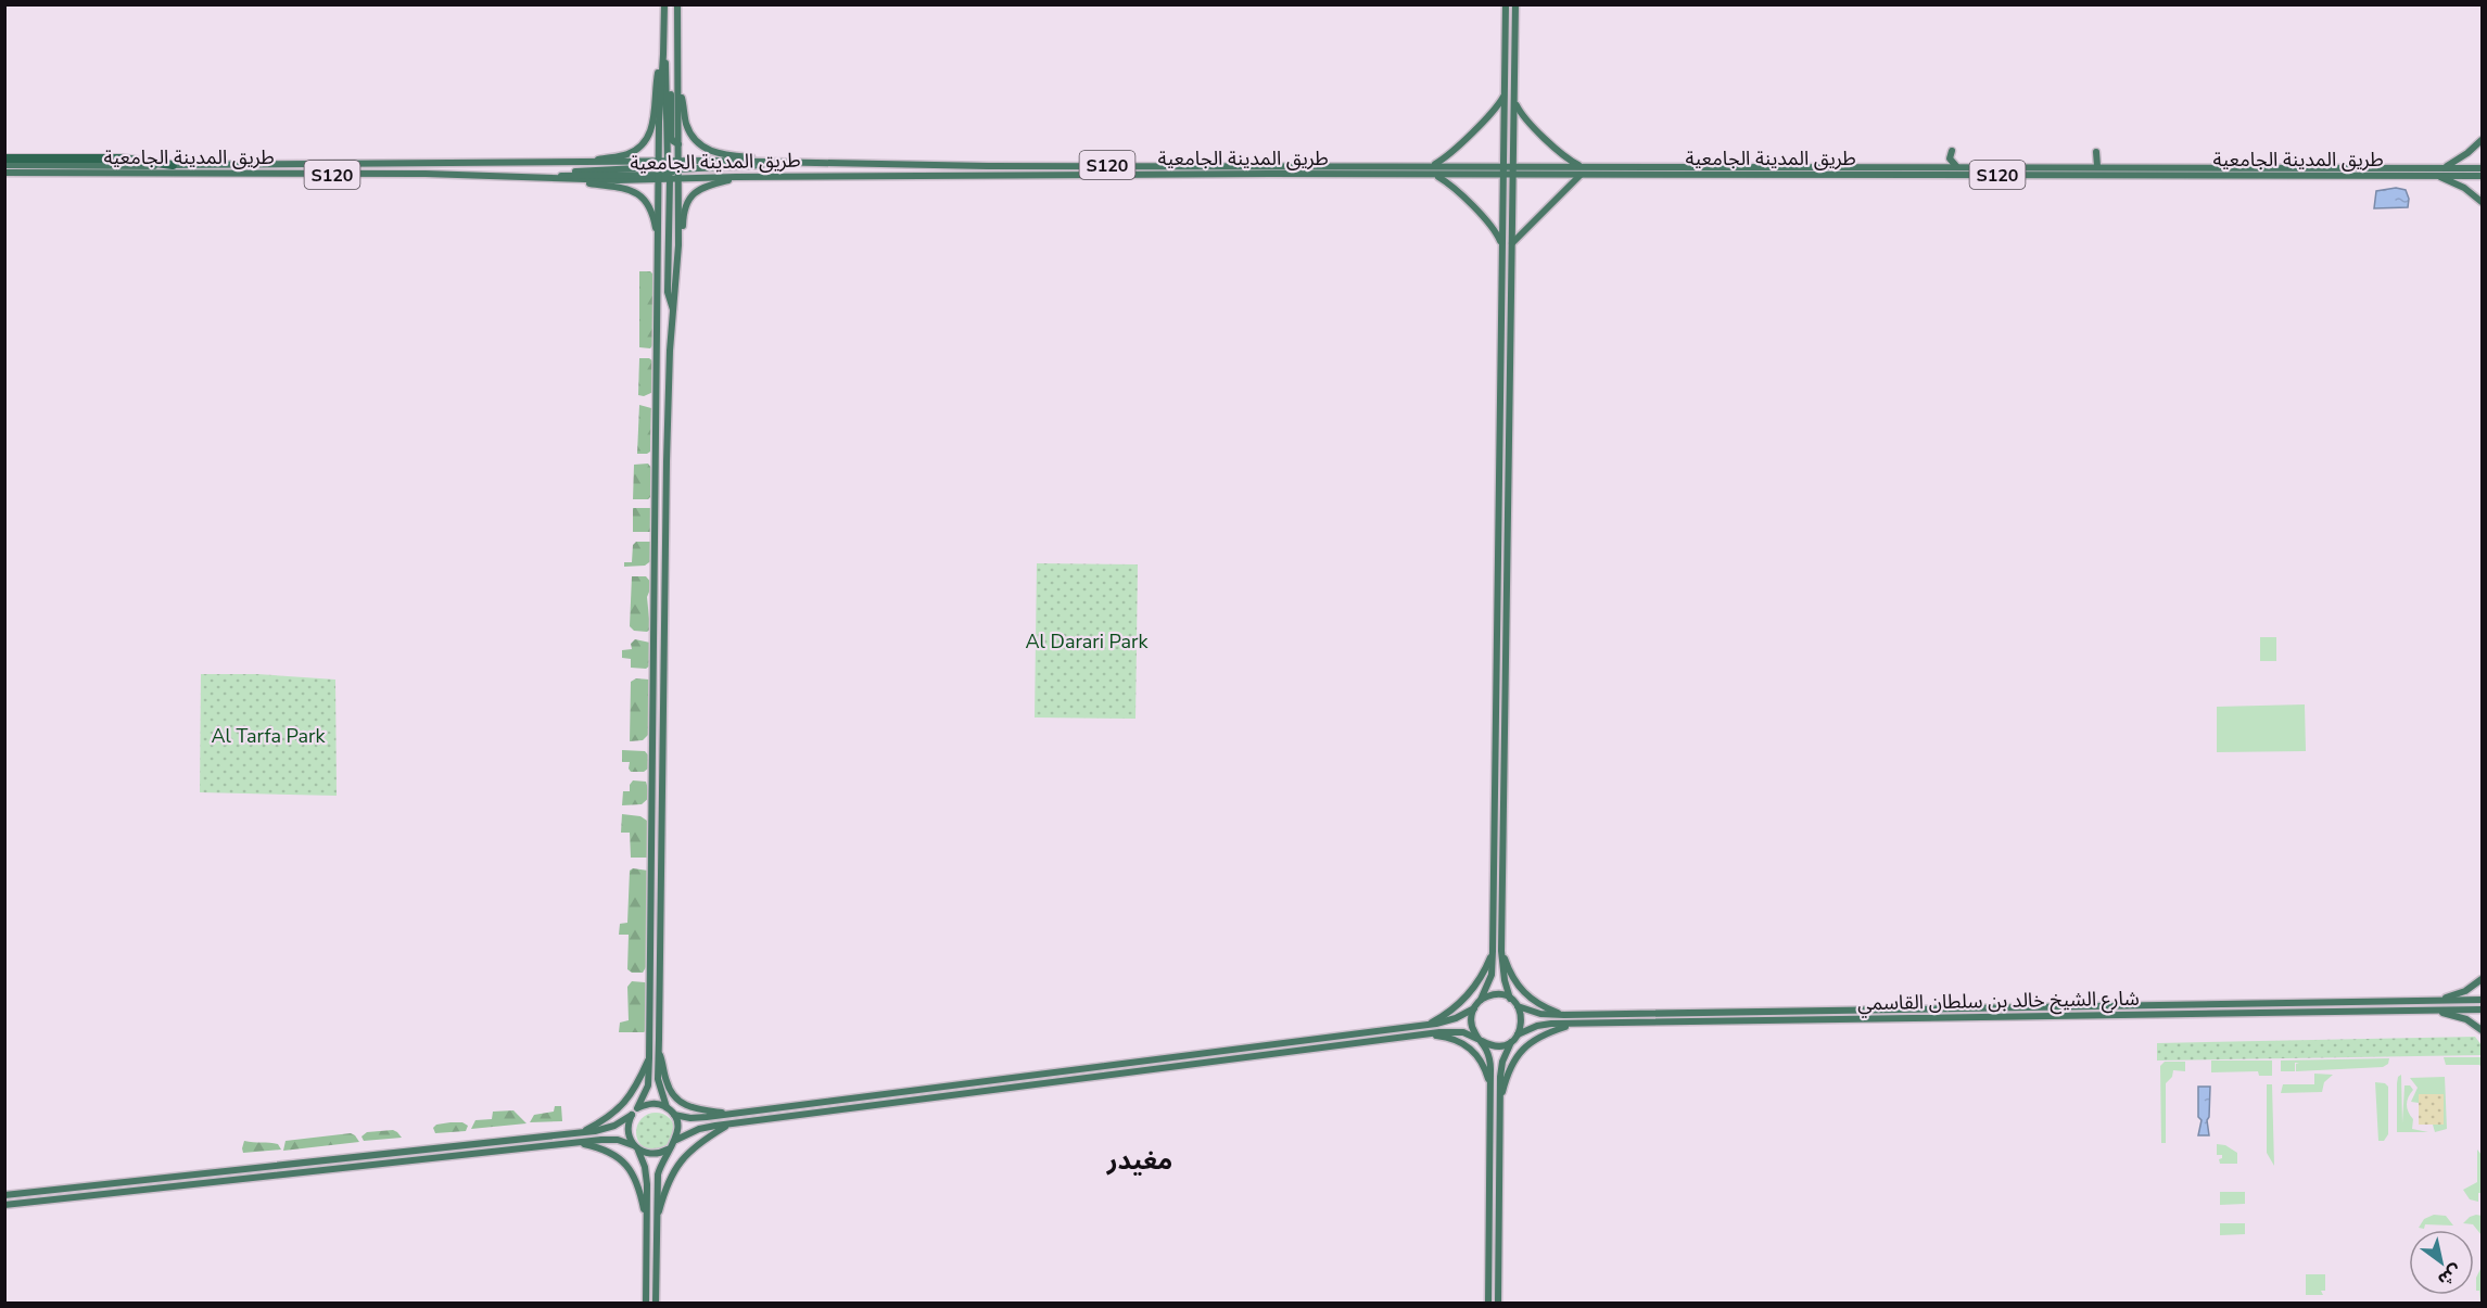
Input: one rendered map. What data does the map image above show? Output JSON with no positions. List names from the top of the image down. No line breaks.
{"streets":{"main road":["طريق المدينة الجامعية","S120","شارع الشيخ خالد بن سلطان القاسمي"]},"districts":["مغيدر"],"parks":["Al Darari Park","Al Tarfa Park"],"north":"bottom right"}
